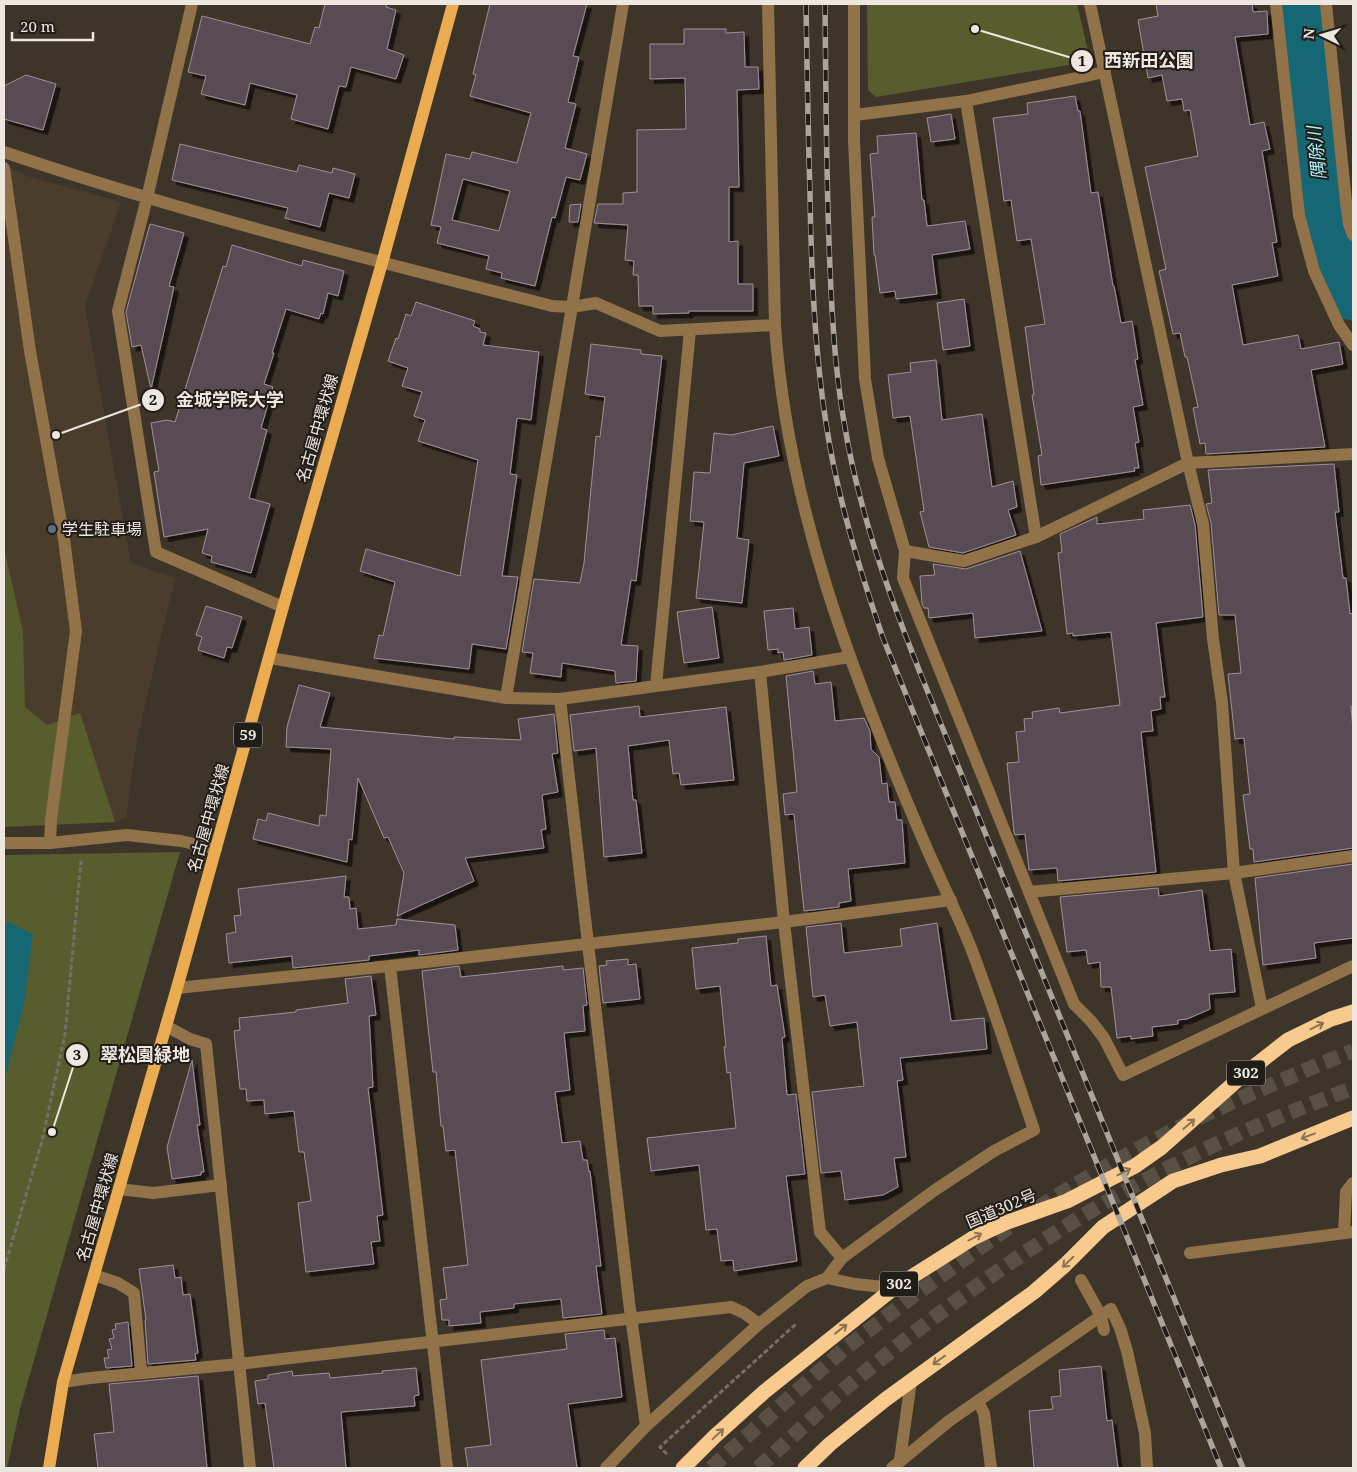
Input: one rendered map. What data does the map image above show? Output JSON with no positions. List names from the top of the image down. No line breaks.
{"streets":{"highway":["302","国道302号"],"main road":["名古屋中環状線","59"]},"water":["隅除川"],"places":["西新田公園","金城学院大学","学生駐車場","翠松園緑地"],"scale_bar":"20 m","north":"left"}
